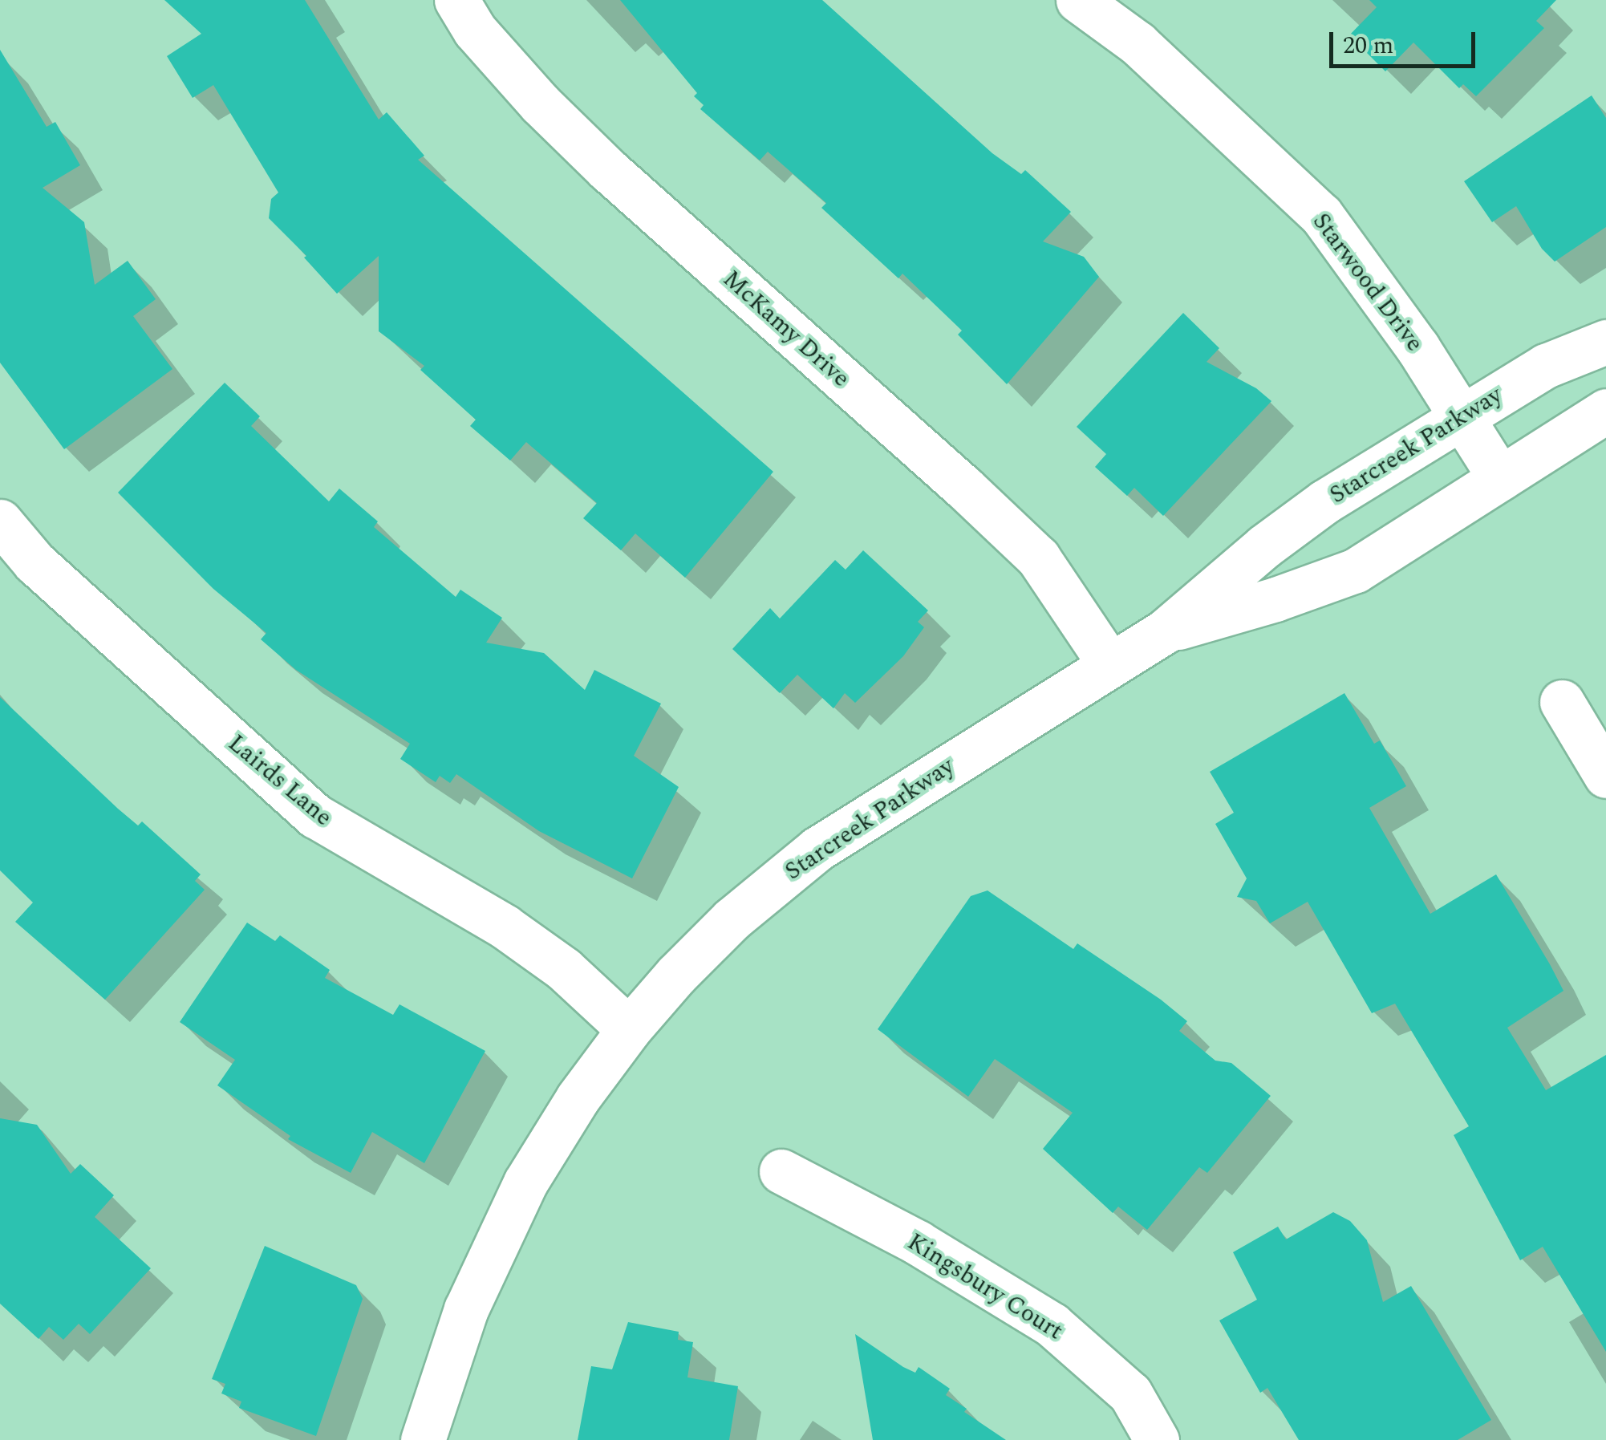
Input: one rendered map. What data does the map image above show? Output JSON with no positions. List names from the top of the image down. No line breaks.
{"streets":{"street":["Starwood Drive","McKamy Drive","Starcreek Parkway","Lairds Lane","Kingsbury Court"]},"crossings":[["Starwood Drive","Starcreek Parkway"],["McKamy Drive","Starcreek Parkway"],["Starcreek Parkway","Lairds Lane"]],"scale_bar":"20 m"}
